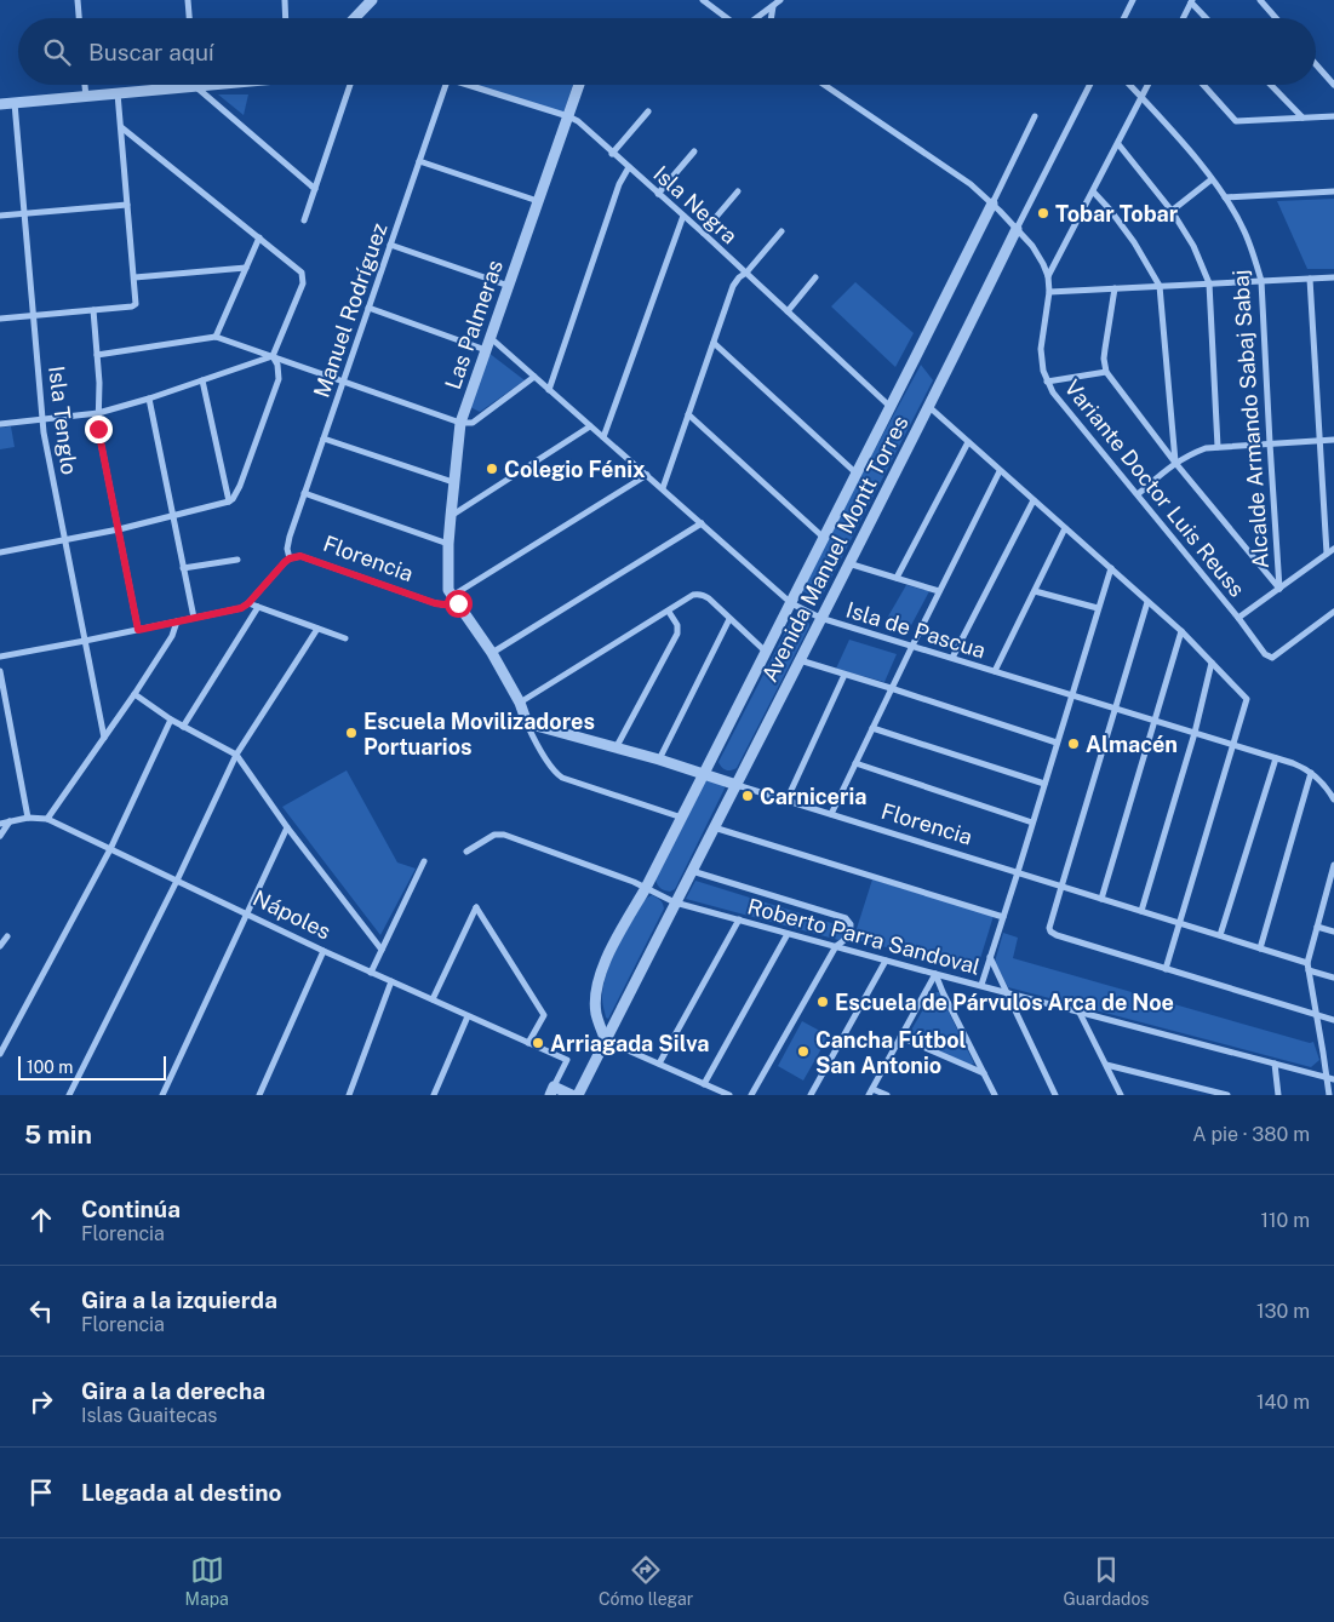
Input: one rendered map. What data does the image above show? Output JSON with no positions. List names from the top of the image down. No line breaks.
{"streets":{"street":["Isla Negra","Manuel Rodríguez","Las Palmeras","Alcalde Armando Sabaj Sabaj","Isla Tenglo","Variante Doctor Luis Reuss","Avenida Manuel Montt Torres","Florencia","Isla de Pascua","Nápoles","Roberto Parra Sandoval"]},"crossings":[["Isla Negra","Las Palmeras"],["Isla Negra","Avenida Manuel Montt Torres"],["Manuel Rodríguez","Florencia"],["Las Palmeras","Florencia"],["Las Palmeras","Isla de Pascua"],["Variante Doctor Luis Reuss","Avenida Manuel Montt Torres"],["Avenida Manuel Montt Torres","Florencia"],["Avenida Manuel Montt Torres","Isla de Pascua"],["Avenida Manuel Montt Torres","Roberto Parra Sandoval"]],"places":["Tobar Tobar","Colegio Fénix","Escuela Movilizadores Portuarios","Almacén","Carniceria","Escuela de Párvulos Arca de Noe","Arriagada Silva","Cancha Fútbol San Antonio"],"scale_bar":"100 m","page":{"search":"Buscar aquí","scale":"100 m","heading":["5 min","A pie · 380 m"],"list":[["Continúa","Florencia","110 m"],["Gira a la izquierda","Florencia","130 m"],["Gira a la derecha","Islas Guaitecas","140 m"],"Llegada al destino"],"nav":["Mapa","Cómo llegar","Guardados"]}}
